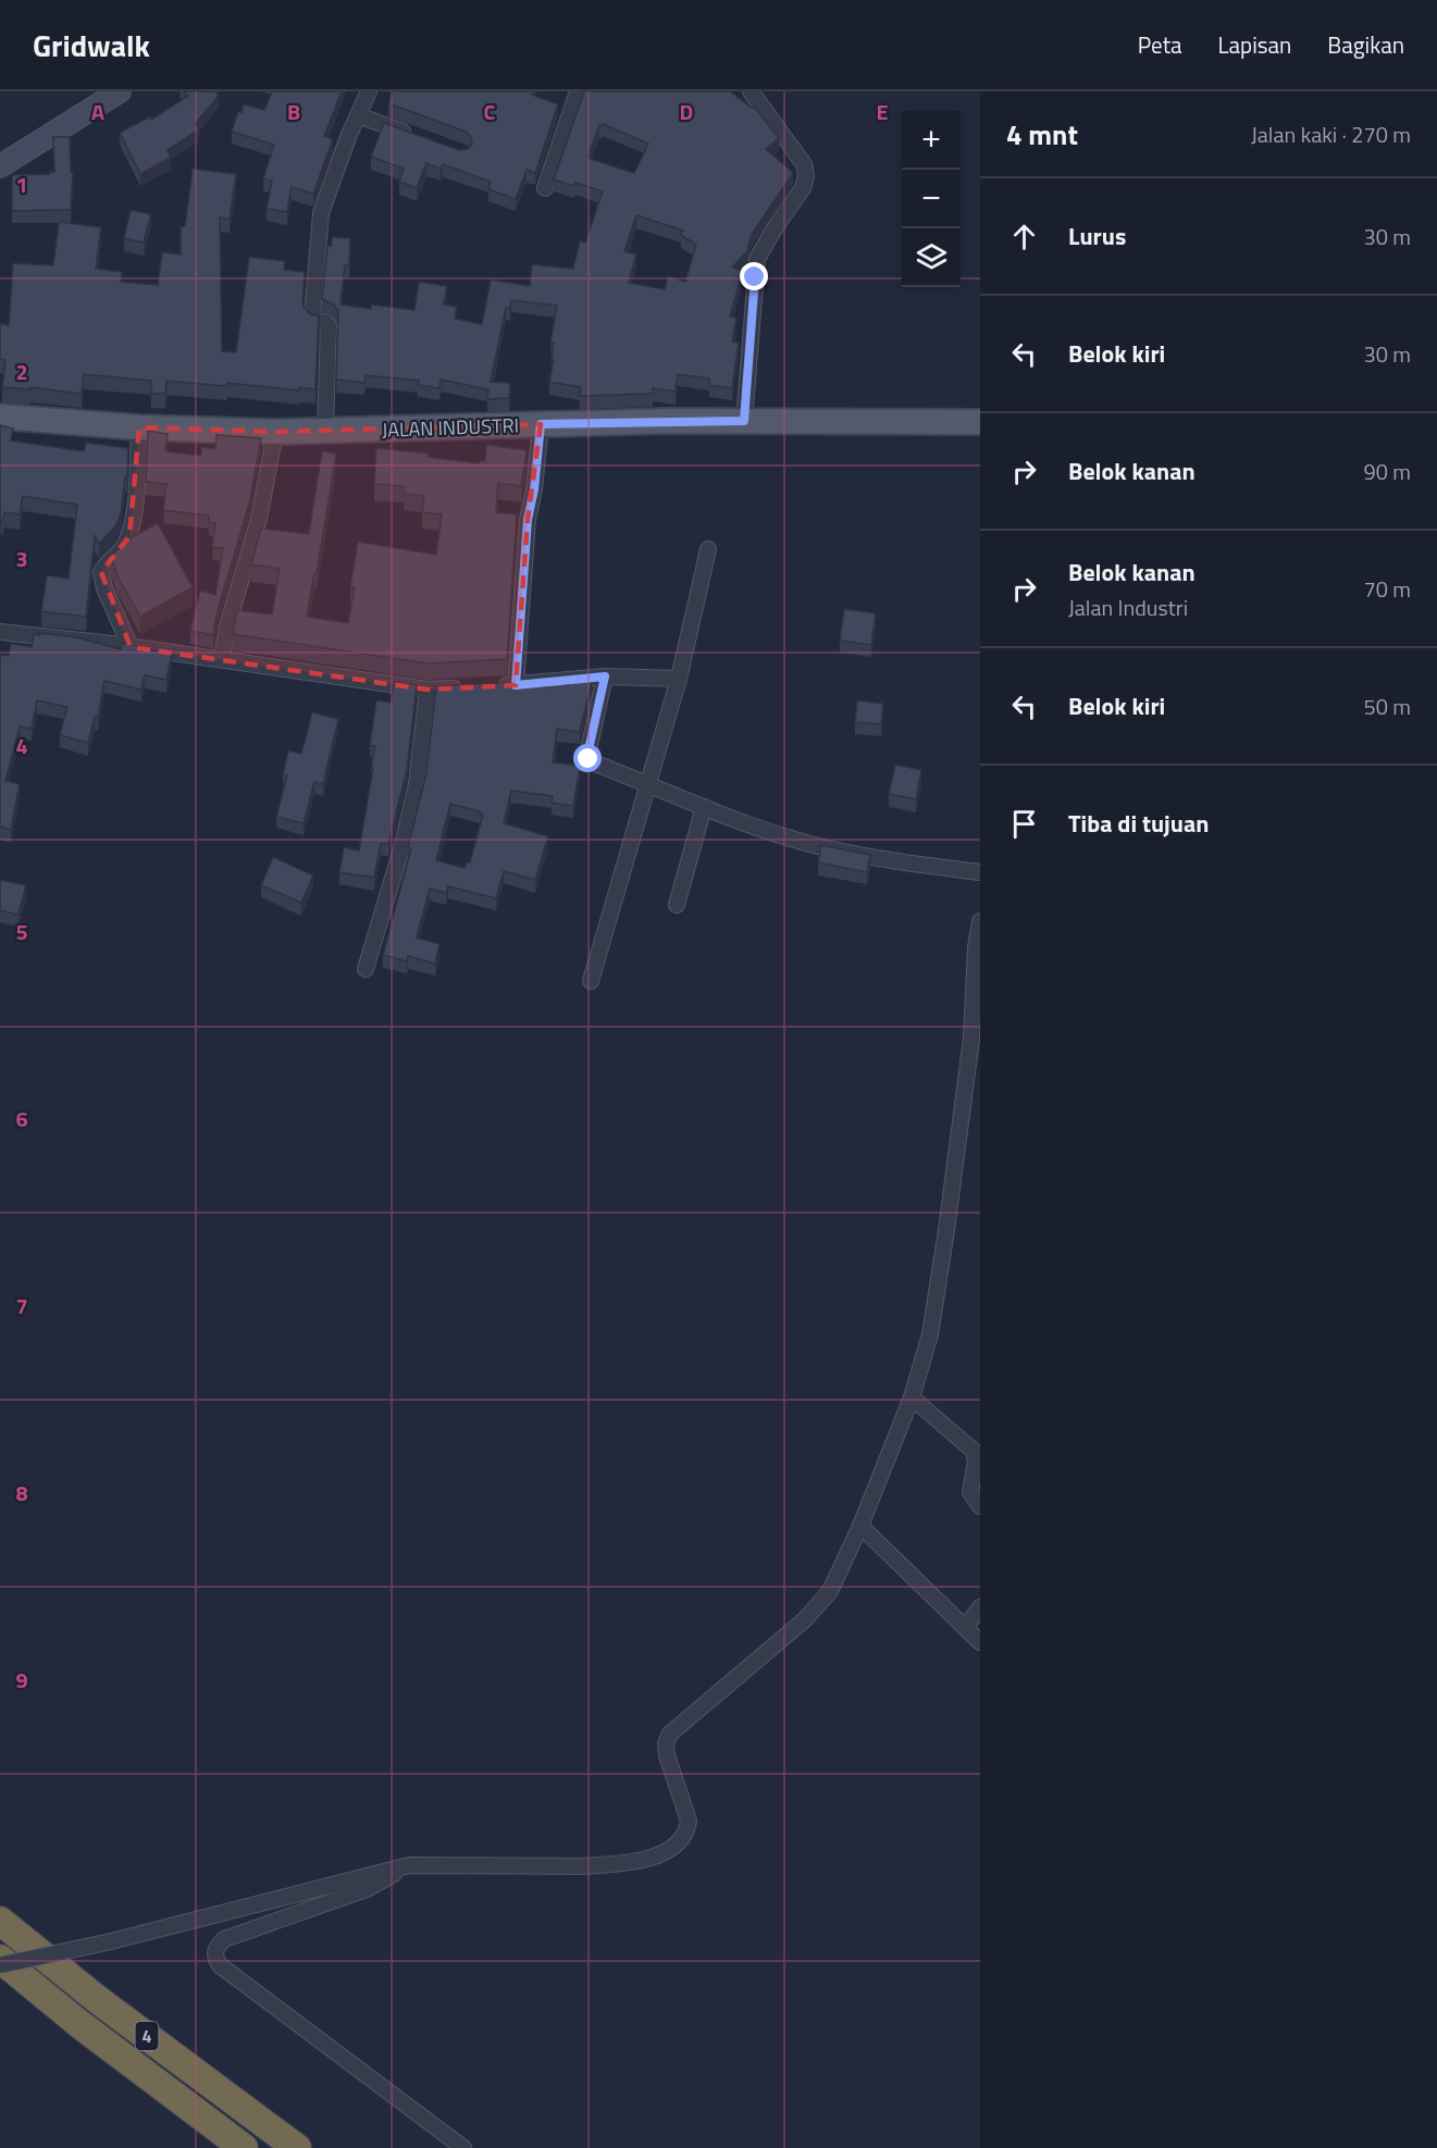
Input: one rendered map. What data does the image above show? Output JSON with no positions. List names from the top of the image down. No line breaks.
{"streets":{"highway":["4"],"main road":["JALAN INDUSTRI"]},"page":{"header":"Gridwalk","nav":["Peta","Lapisan","Bagikan"],"heading":["4 mnt","Jalan kaki · 270 m"],"map_buttons":["+","−"],"list":[["Lurus","30 m"],["Belok kiri","30 m"],["Belok kanan","90 m"],["Belok kanan","Jalan Industri","70 m"],["Belok kiri","50 m"],"Tiba di tujuan"]},"grid":{"columns":["A","B","C","D","E"],"rows":["1","2","3","4","5","6","7","8","9"]}}
